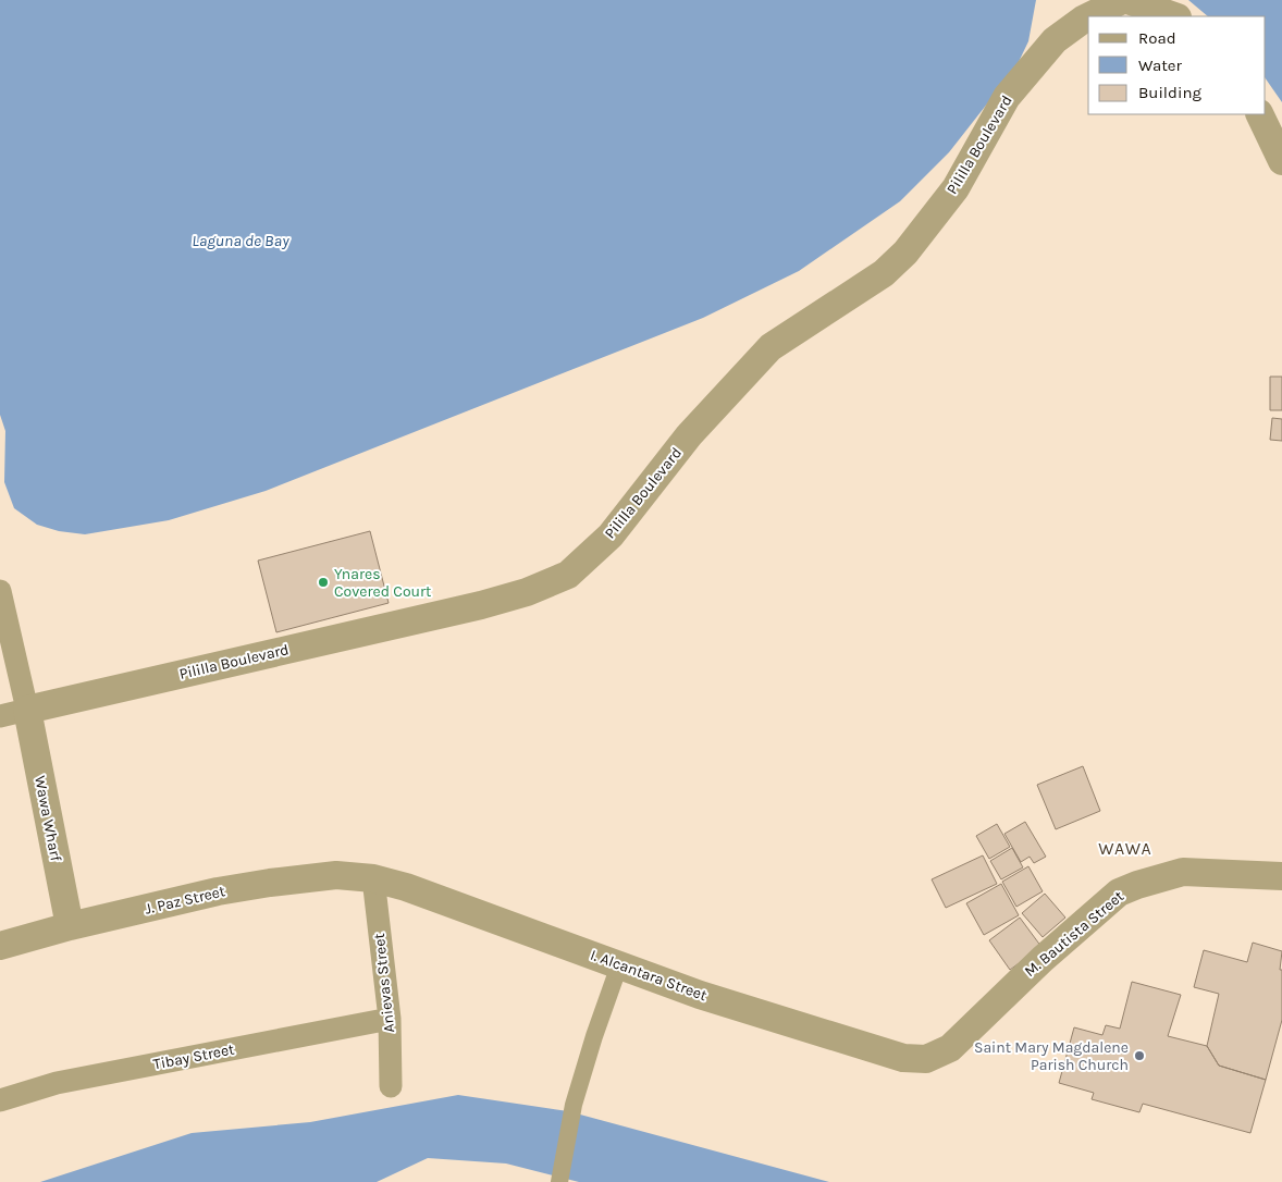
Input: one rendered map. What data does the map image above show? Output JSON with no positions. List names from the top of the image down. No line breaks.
{"streets":{"street":["Pililla Boulevard","Wawa Wharf","J. Paz Street","M. Bautista Street","I. Alcantara Street","Anievas Street","Tibay Street"]},"crossings":[["Pililla Boulevard","Wawa Wharf"],["Wawa Wharf","J. Paz Street"],["J. Paz Street","I. Alcantara Street"],["J. Paz Street","Anievas Street"],["M. Bautista Street","I. Alcantara Street"],["I. Alcantara Street","Anievas Street"],["Anievas Street","Tibay Street"]],"districts":["WAWA"],"water":["Laguna de Bay"],"places":["Ynares Covered Court","Saint Mary Magdalene Parish Church"],"legend":["Road","Water","Building"]}
